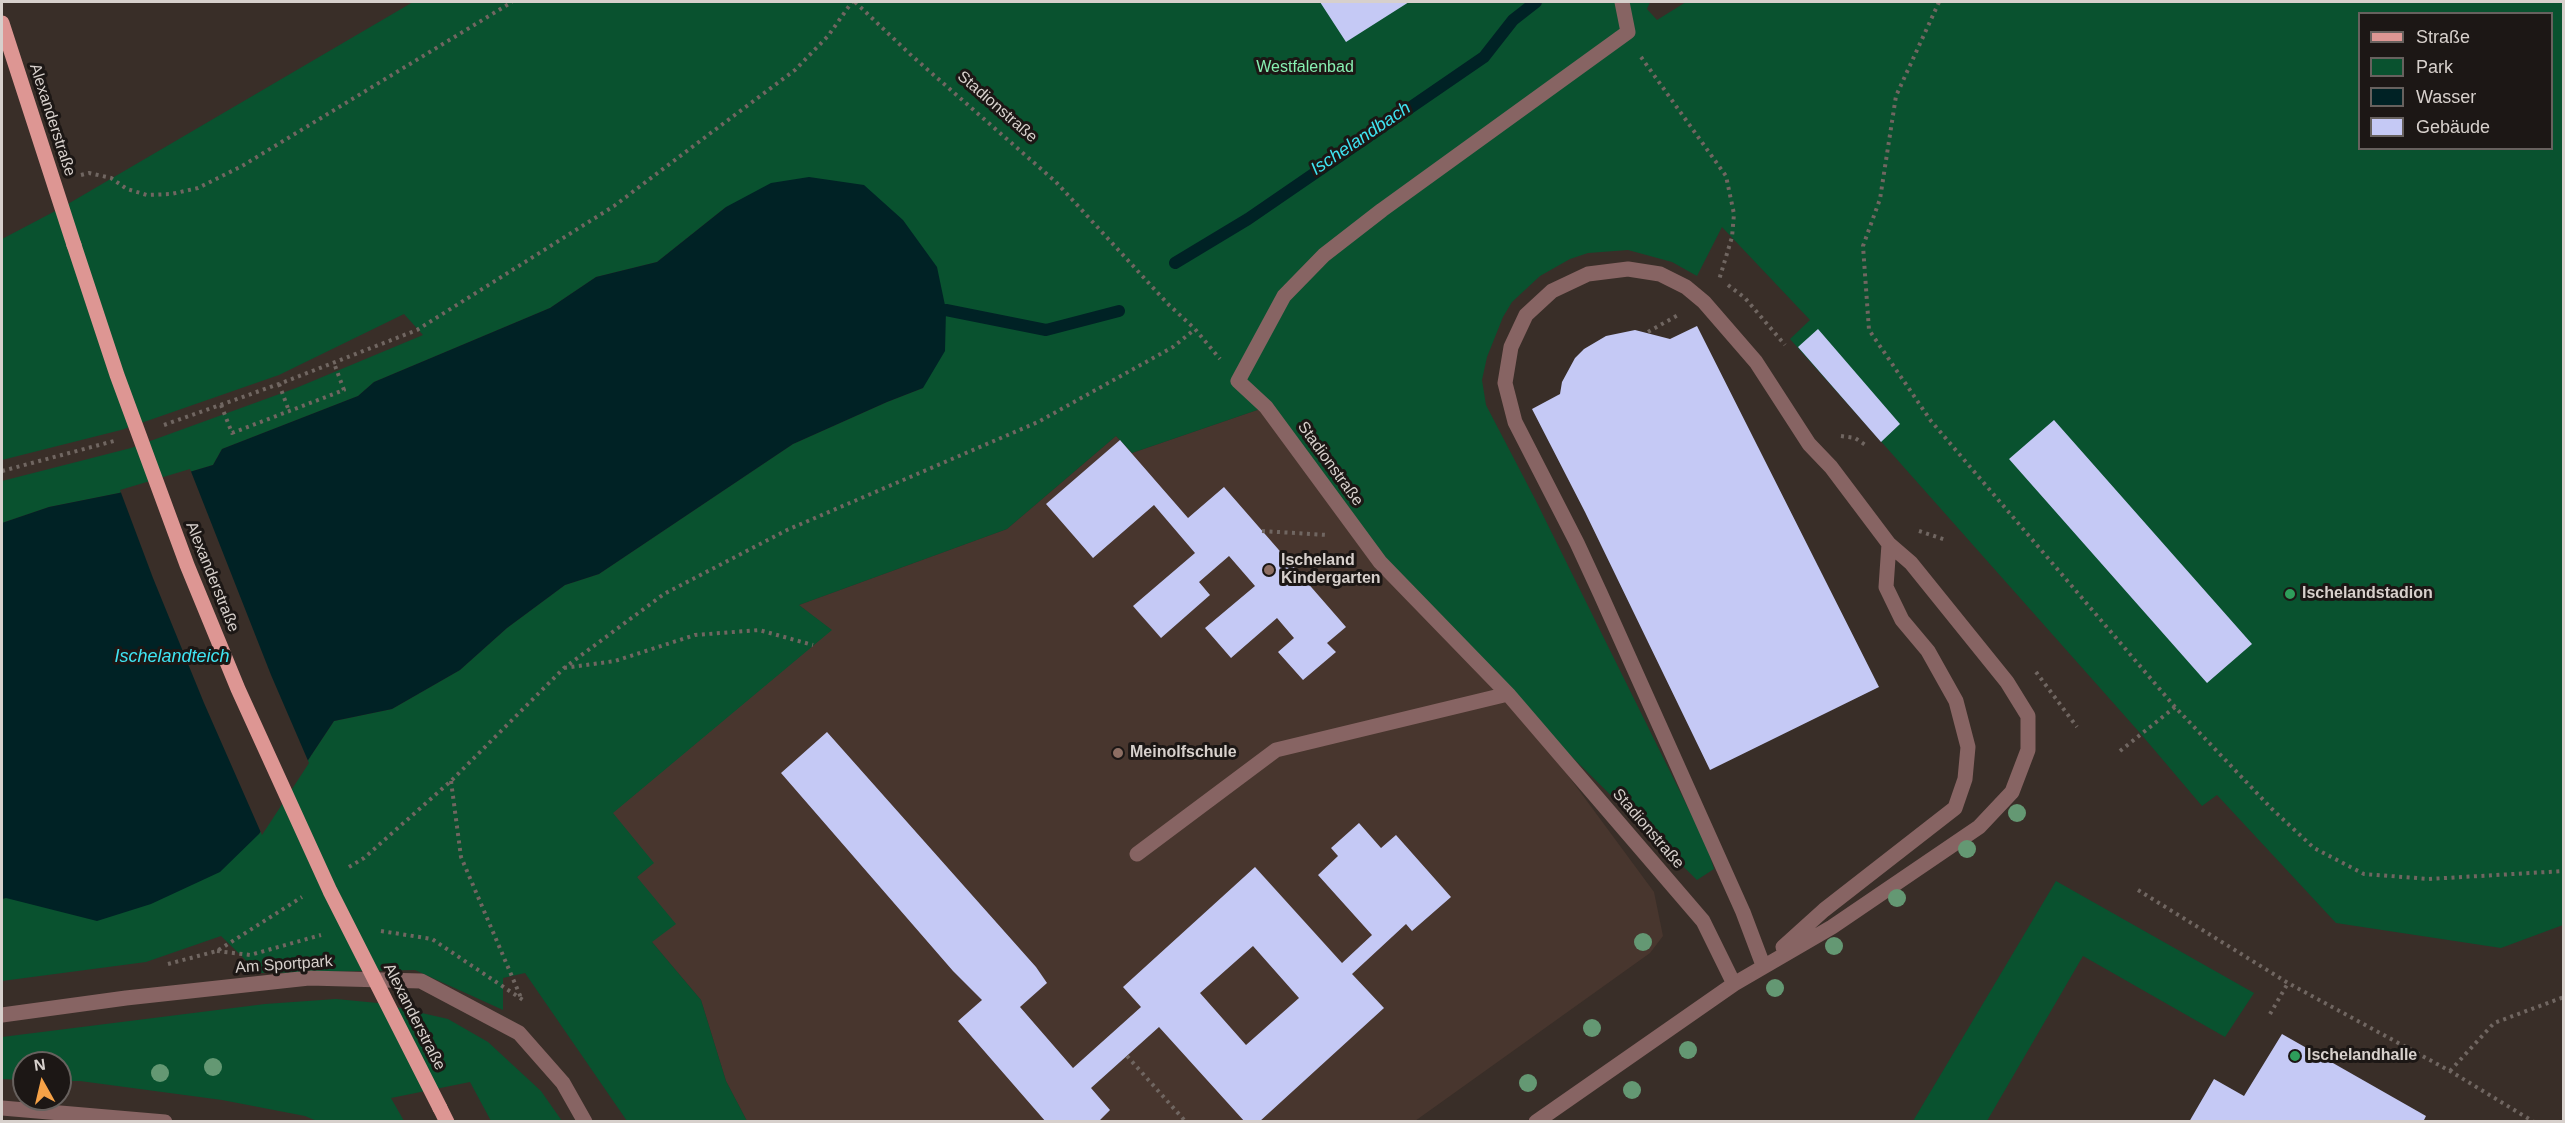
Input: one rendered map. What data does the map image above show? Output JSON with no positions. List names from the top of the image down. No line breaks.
{"streets":{"main road":["Alexanderstraße"],"street":["Stadionstraße","Am Sportpark"]},"water":["Ischelandbach","Ischelandteich"],"parks":["Westfalenbad"],"places":["Ischeland Kindergarten","Ischelandstadion","Meinolfschule","Ischelandhalle"],"legend":["Straße","Park","Wasser","Gebäude"],"north":"top"}
